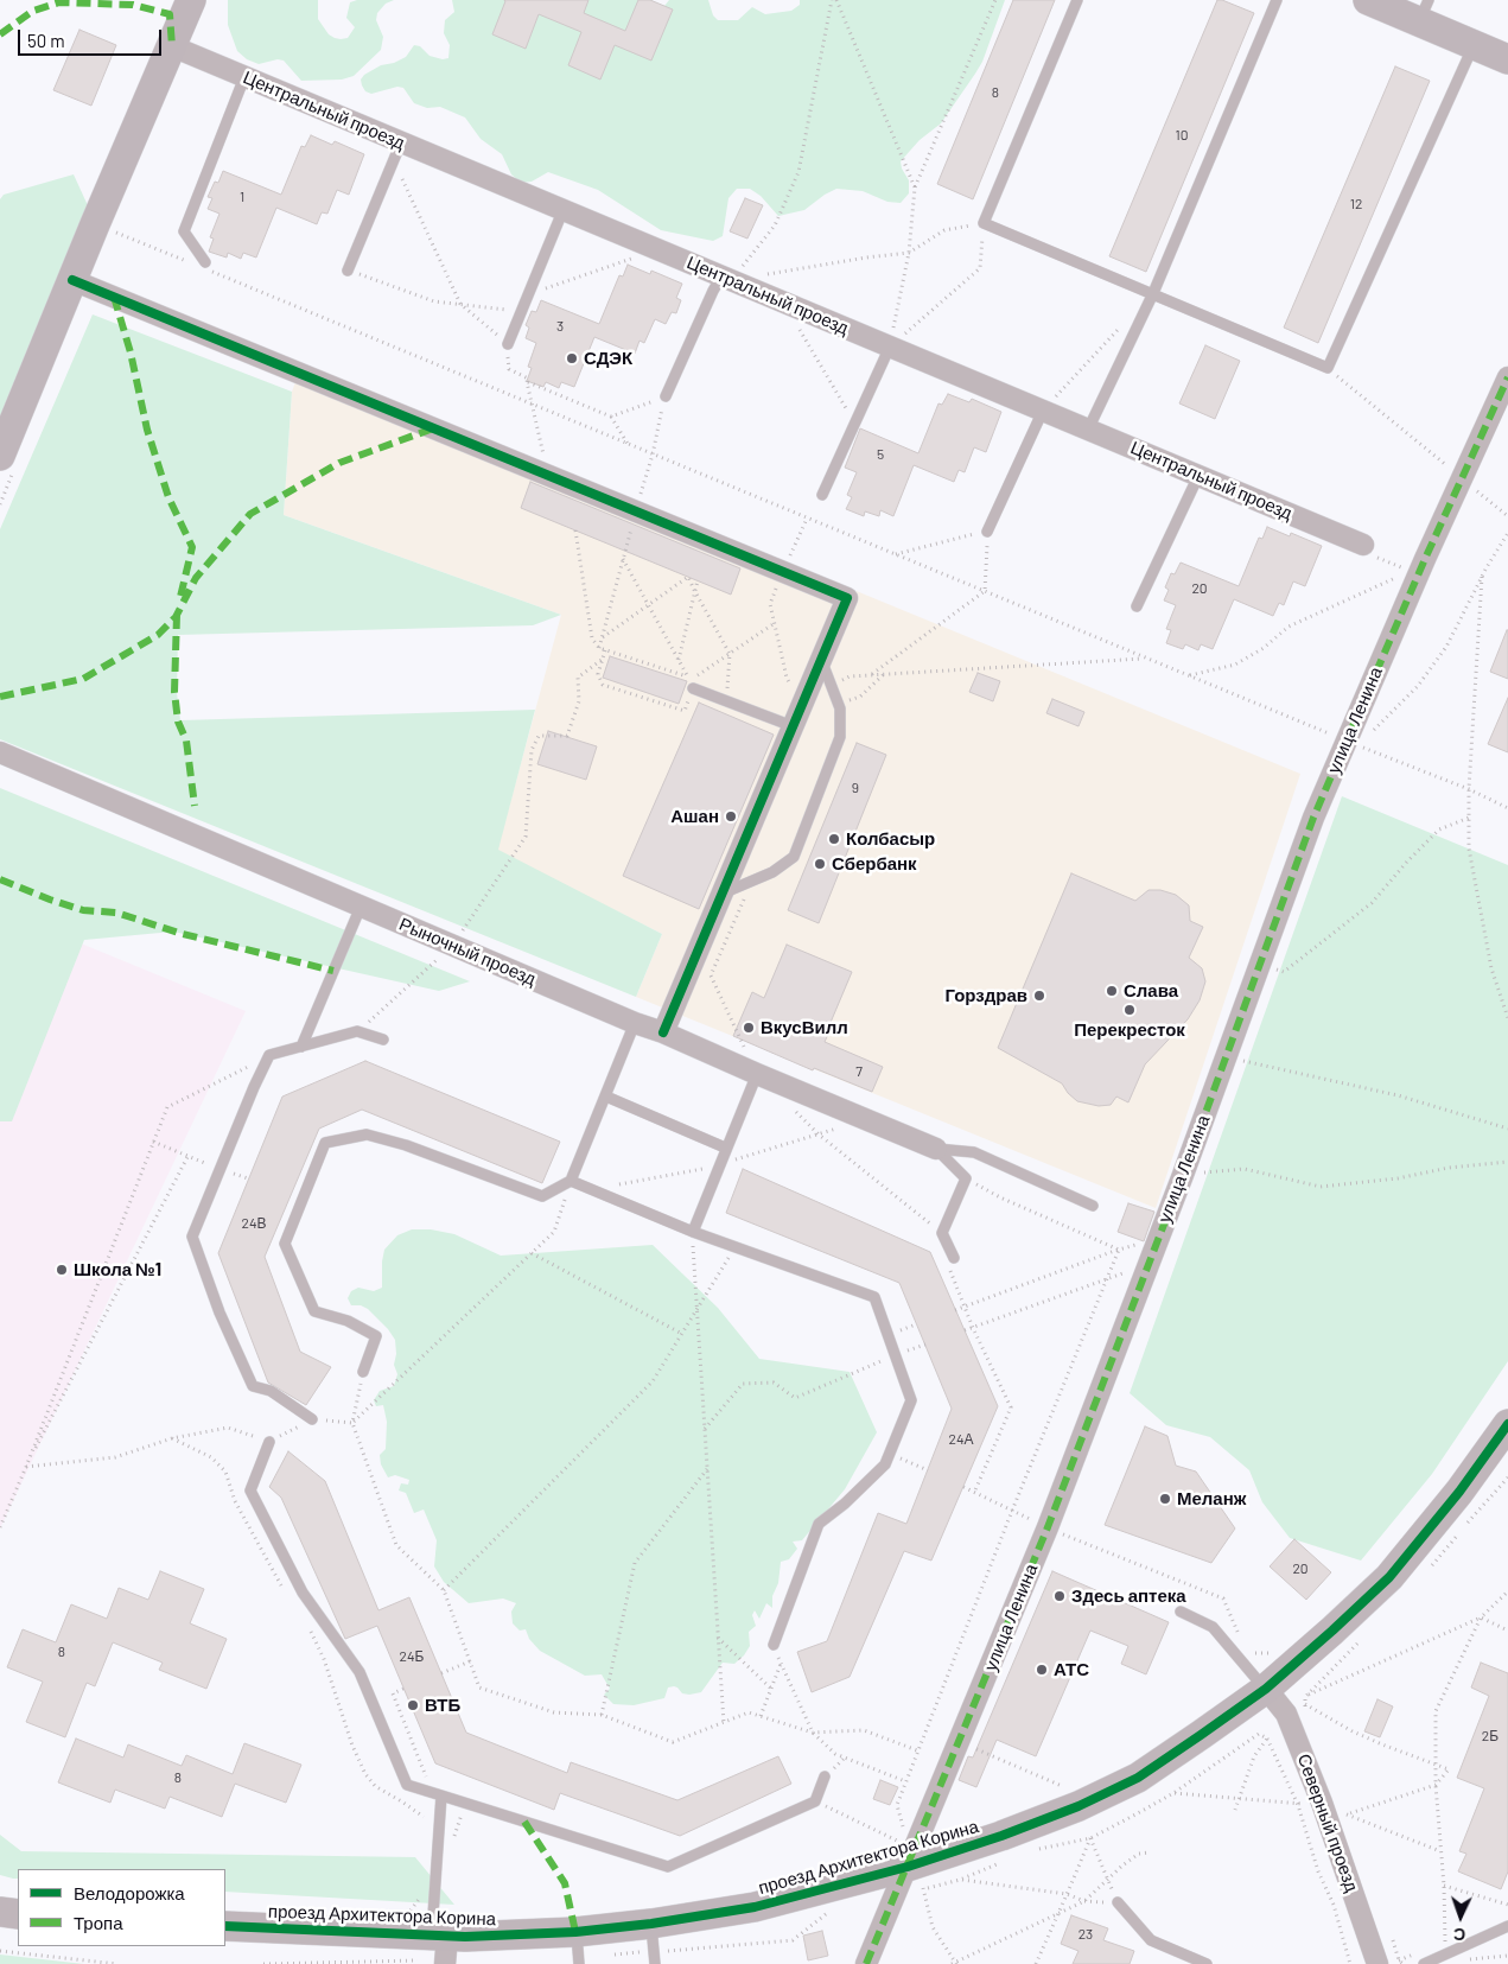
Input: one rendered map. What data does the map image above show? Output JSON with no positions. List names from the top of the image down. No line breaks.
{"streets":{"street":["Центральный проезд","улица Ленина","Рыночный проезд","Северный проезд","проезд Архитектора Корина"]},"crossings":[["улица Ленина","проезд Архитектора Корина"],["Северный проезд","проезд Архитектора Корина"]],"places":["СДЭК","Ашан","Колбасыр","Сбербанк","Слава","Горздрав","Перекресток","ВкусВилл","Школа №1","Меланж","Здесь аптека","АТС","ВТБ"],"house_numbers":["8","10","1","12","3","5","20","9","7","24В","24А","20","8","24Б","2Б","8","23"],"legend":["Велодорожка","Тропа"],"scale_bar":"50 m","north":"bottom"}
